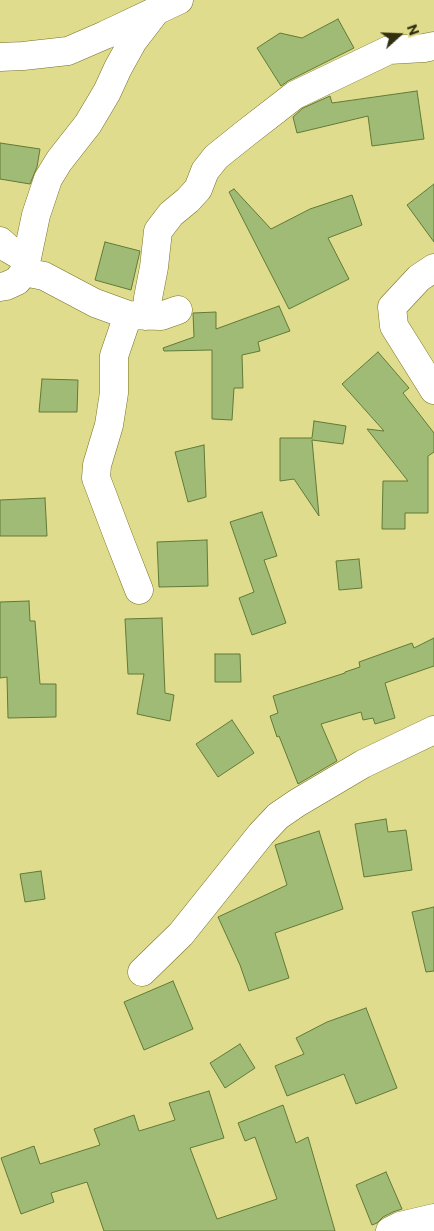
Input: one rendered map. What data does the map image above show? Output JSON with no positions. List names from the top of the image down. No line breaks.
{"north":"right"}
